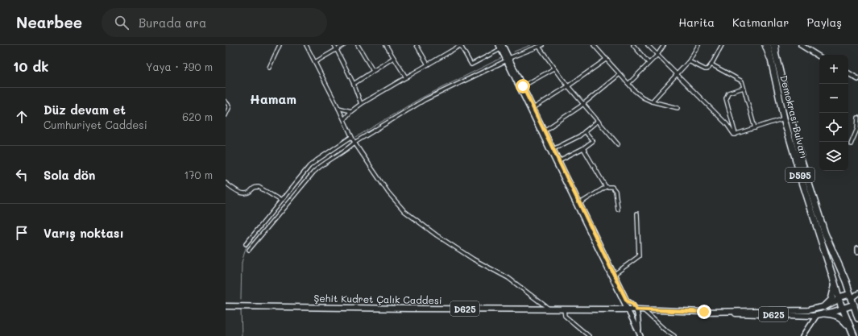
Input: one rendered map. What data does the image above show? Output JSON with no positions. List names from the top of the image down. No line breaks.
{"streets":{"highway":["Demokrasi Bulvarı","D595"],"main road":["Şehit Kudret Çalık Caddesi","D625"]},"crossings":[["Demokrasi Bulvarı","D595"],["Demokrasi Bulvarı","Şehit Kudret Çalık Caddesi"],["D595","Şehit Kudret Çalık Caddesi"]],"districts":["Hamam"],"page":{"header":"Nearbee","search":"Burada ara","nav":["Harita","Katmanlar","Paylaş"],"heading":["10 dk","Yaya · 790 m"],"map_buttons":["+","−"],"list":[["Düz devam et","Cumhuriyet Caddesi","620 m"],["Sola dön","170 m"],"Varış noktası"]}}
